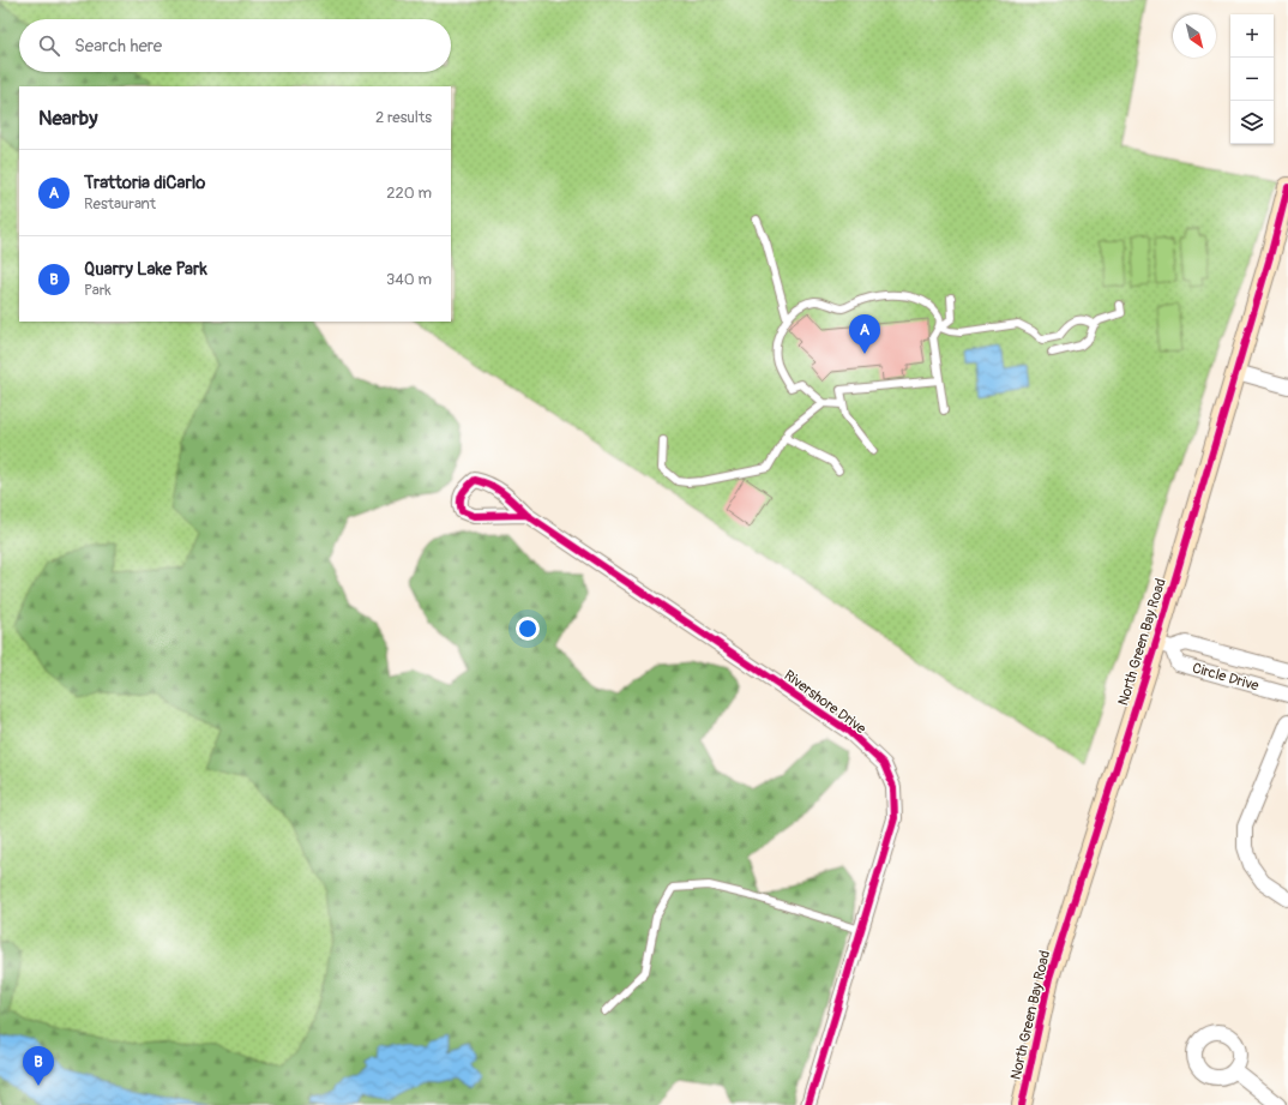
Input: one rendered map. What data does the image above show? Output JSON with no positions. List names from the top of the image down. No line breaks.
{"streets":{"street":["North Green Bay Road","Circle Drive","Rivershore Drive"]},"crossings":[["North Green Bay Road","Circle Drive"]],"north":"bottom right","page":{"map_buttons":["+","−"],"search":"Search here","heading":["Nearby","2 results"],"list":[{"mark":"A","name":"Trattoria diCarlo","note":"Restaurant","value":"220 m"},{"mark":"B","name":"Quarry Lake Park","note":"Park","value":"340 m"}],"pins":["A","B"]}}
